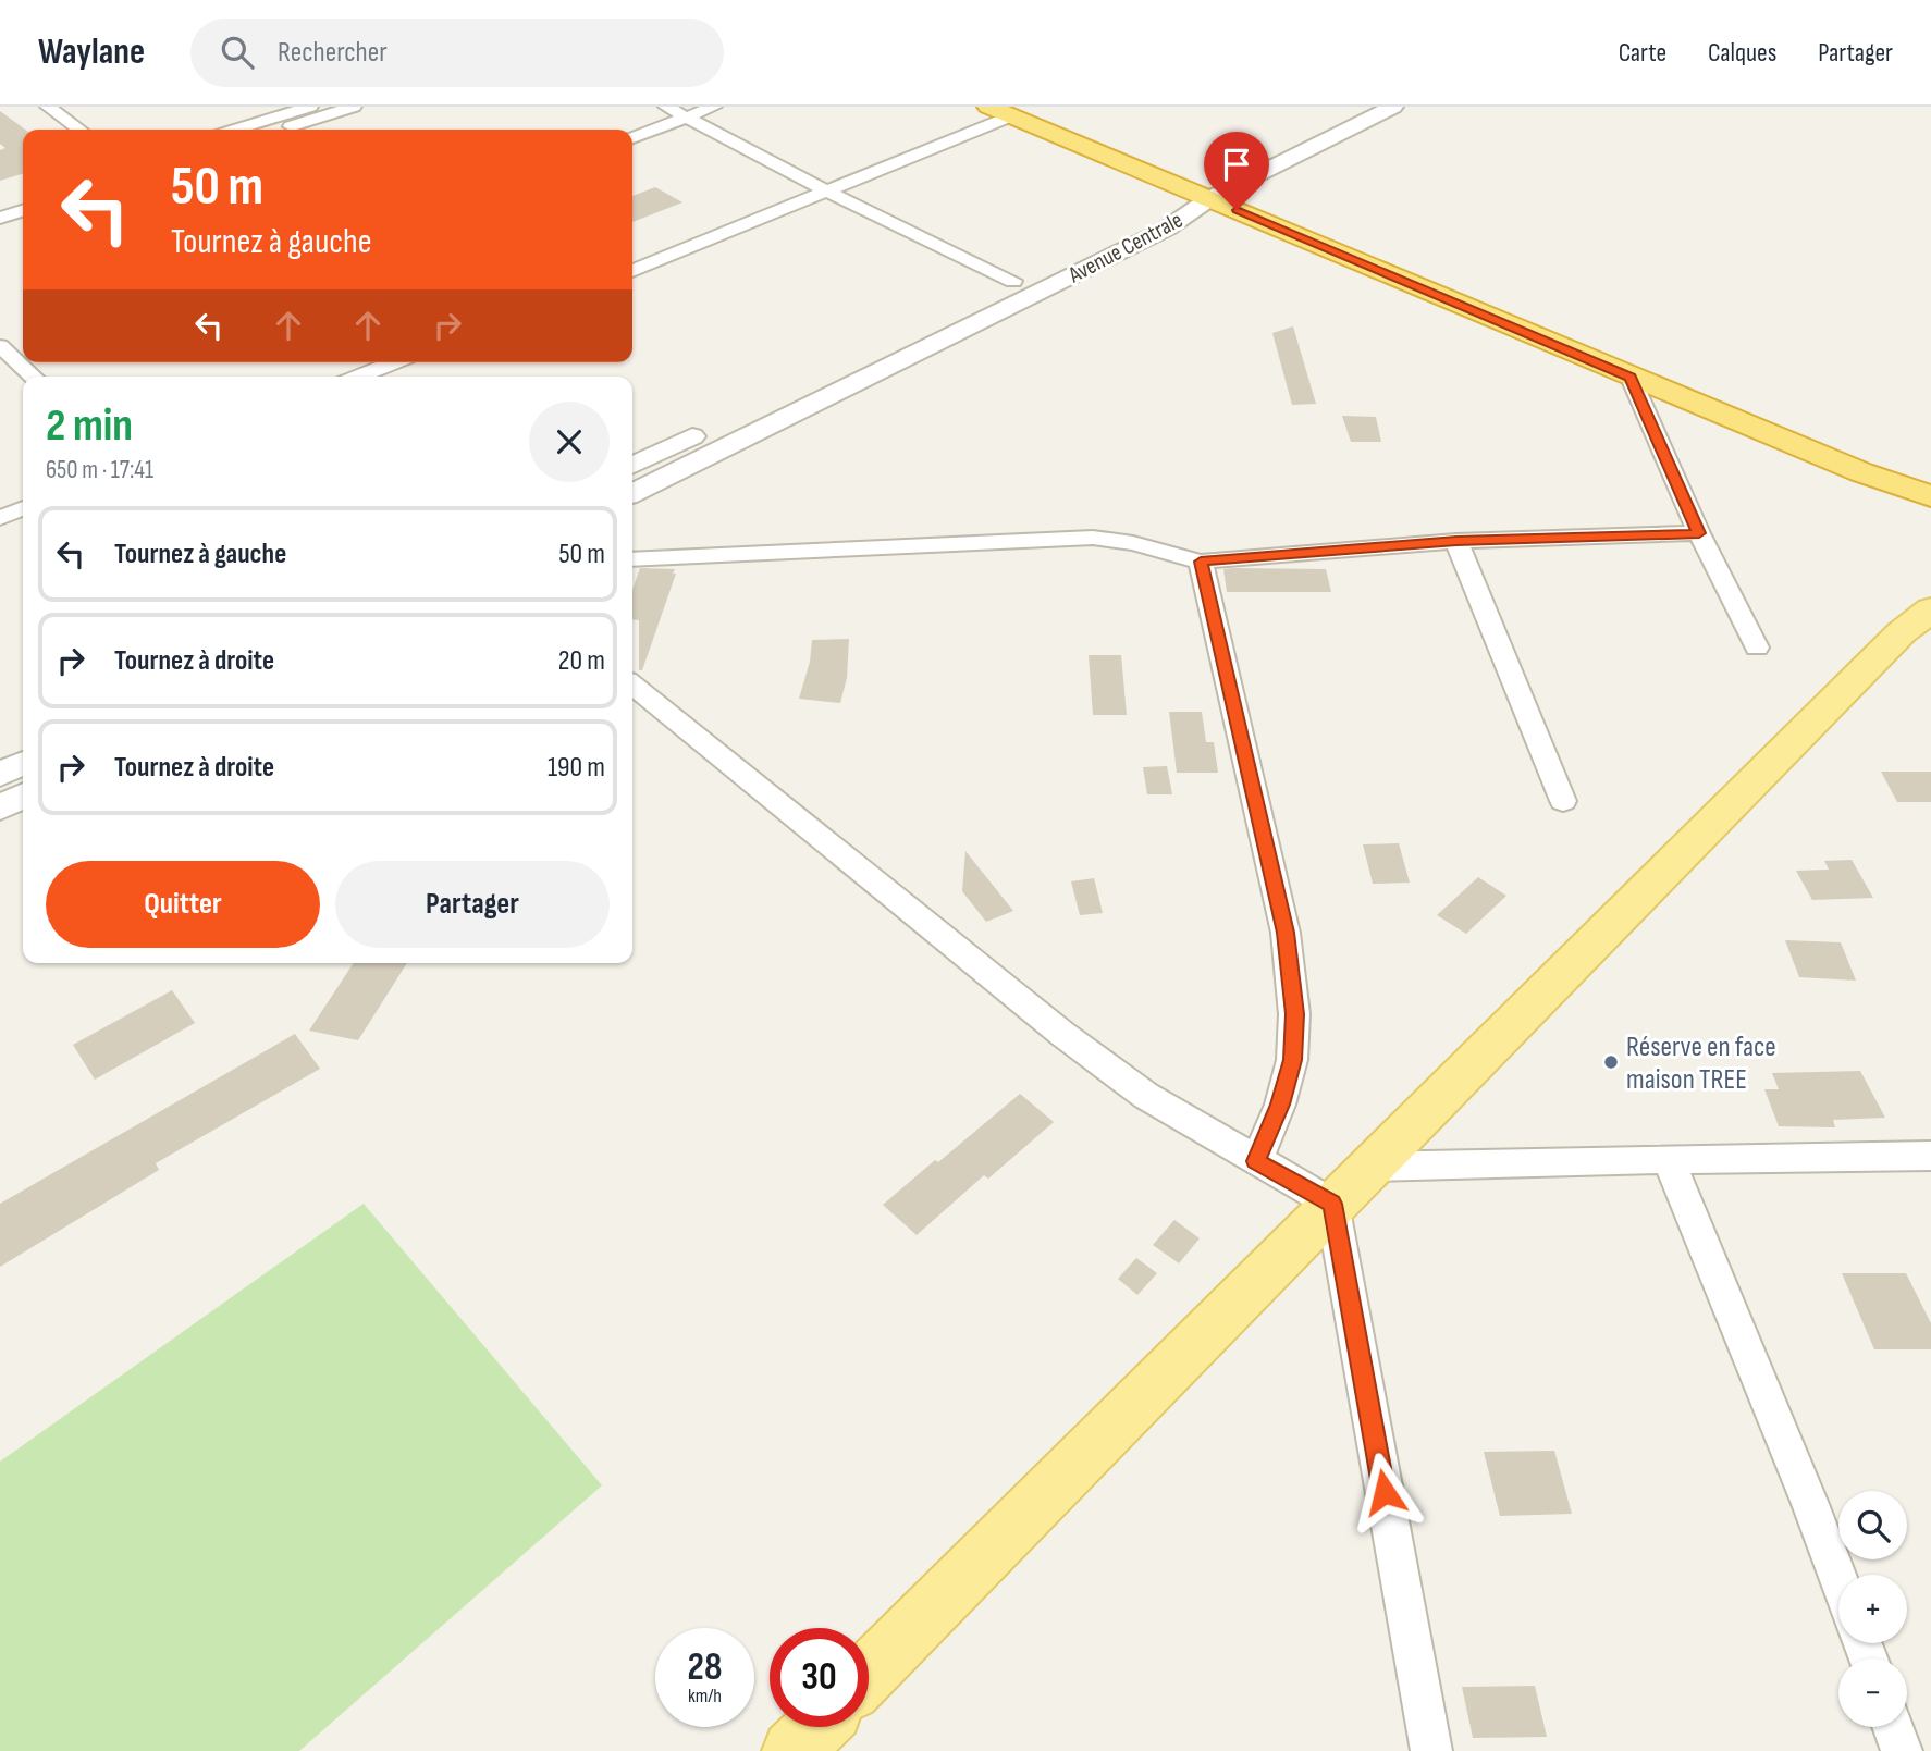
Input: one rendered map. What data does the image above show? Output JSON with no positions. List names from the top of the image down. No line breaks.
{"streets":{"street":["Avenue Centrale"]},"places":["Réserve en face maison TREE"],"page":{"header":"Waylane","search":"Rechercher","nav":["Carte","Calques","Partager"],"turn":["50 m","Tournez à gauche"],"heading":["2 min","650 m · 17:41"],"list":[{"name":"Tournez à gauche","value":"50 m"},{"name":"Tournez à droite","value":"20 m"},{"name":"Tournez à droite","value":"190 m"}],"buttons":["Quitter","Partager"],"map_buttons":["+","−"],"speed":"28 km/h","limit":"30"}}
